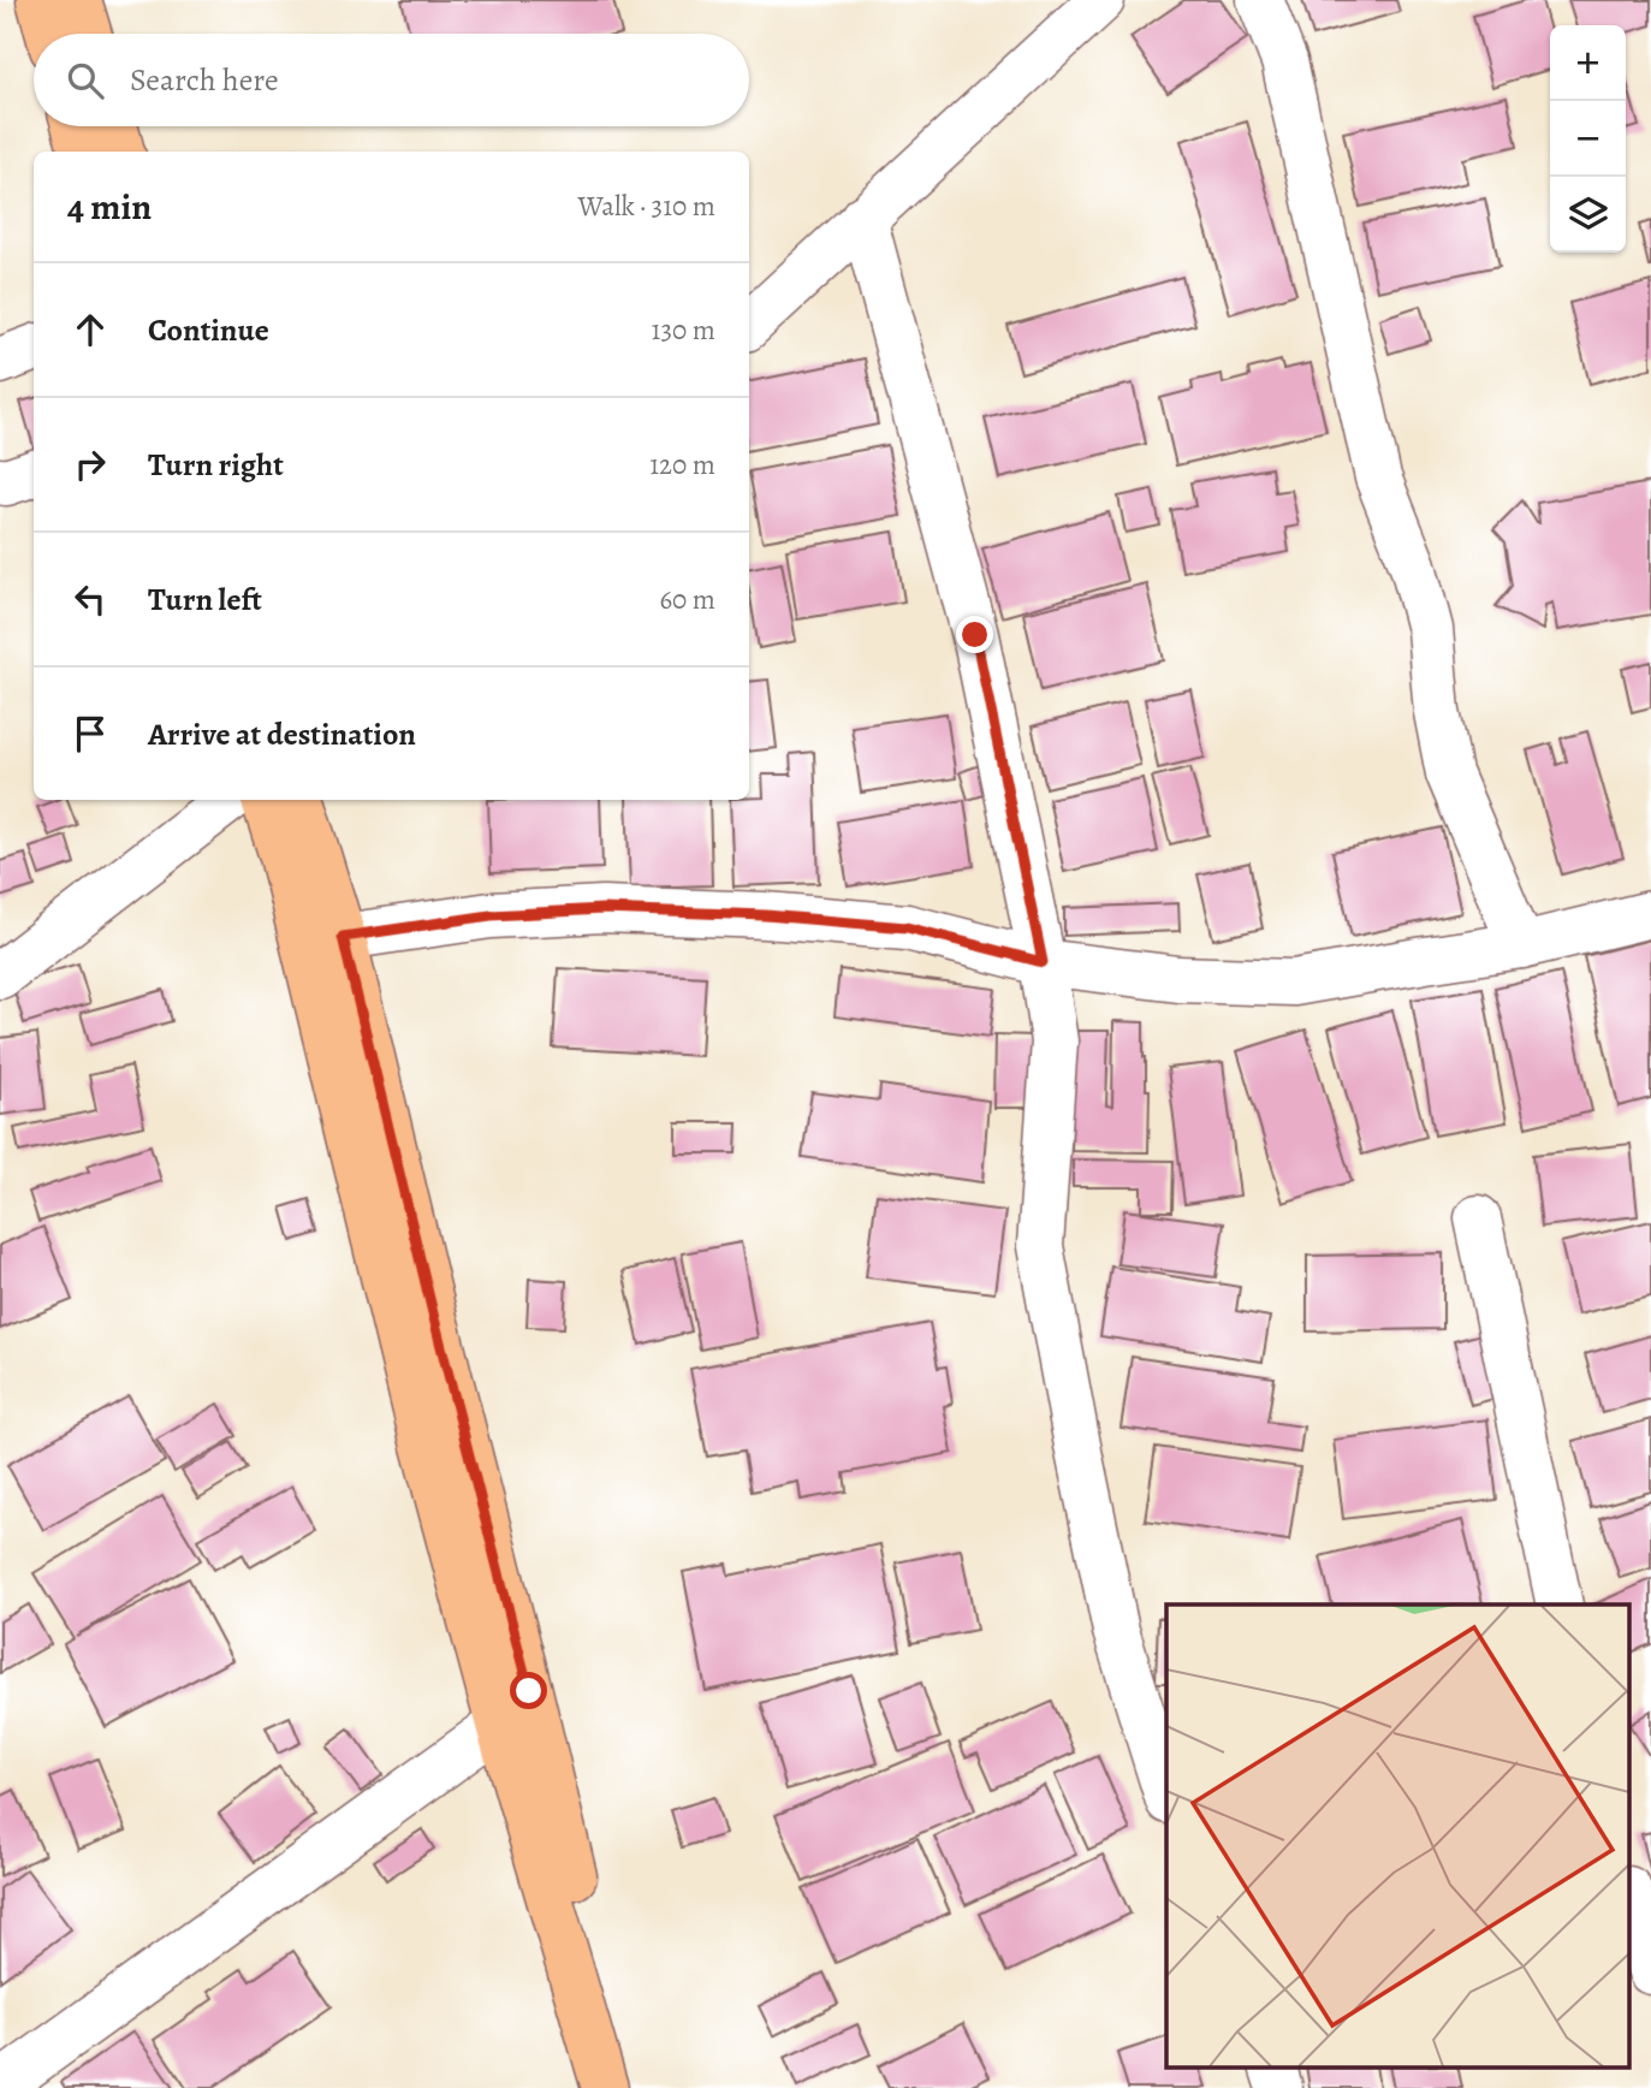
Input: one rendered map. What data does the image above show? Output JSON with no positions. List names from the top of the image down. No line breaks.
{"page":{"map_buttons":["+","−"],"search":"Search here","heading":["4 min","Walk · 310 m"],"list":[["Continue","130 m"],["Turn right","120 m"],["Turn left","60 m"],"Arrive at destination"]}}
